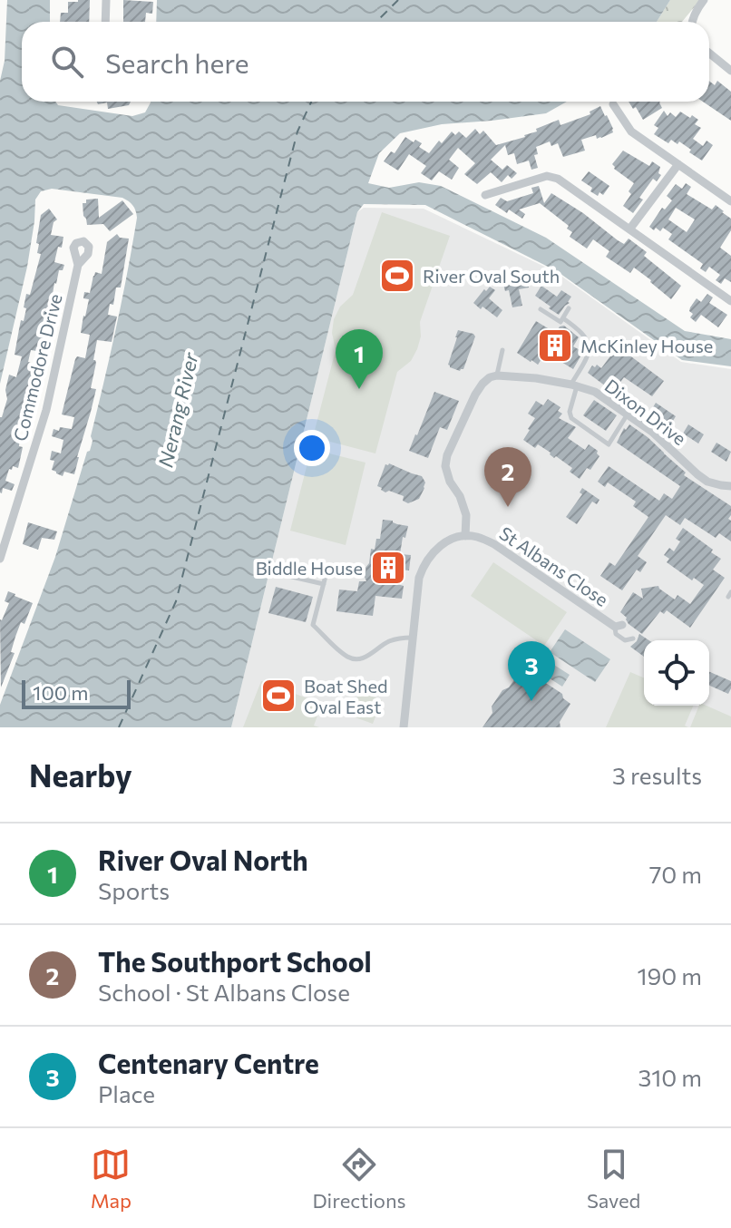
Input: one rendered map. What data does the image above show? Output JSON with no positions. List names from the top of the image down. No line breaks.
{"streets":{"street":["Commodore Drive","Dixon Drive","St Albans Close"]},"water":["Nerang River"],"places":{"sports":["River Oval South","Boat Shed Oval East"],"building":["McKinley House","Biddle House"]},"scale_bar":"100 m","page":{"search":"Search here","pins":["1","2","3"],"scale":"100 m","heading":["Nearby","3 results"],"list":[{"mark":"1","name":"River Oval North","note":"Sports","value":"70 m"},{"mark":"2","name":"The Southport School","note":"School · St Albans Close","value":"190 m"},{"mark":"3","name":"Centenary Centre","note":"Place","value":"310 m"}],"nav":["Map","Directions","Saved"]}}
